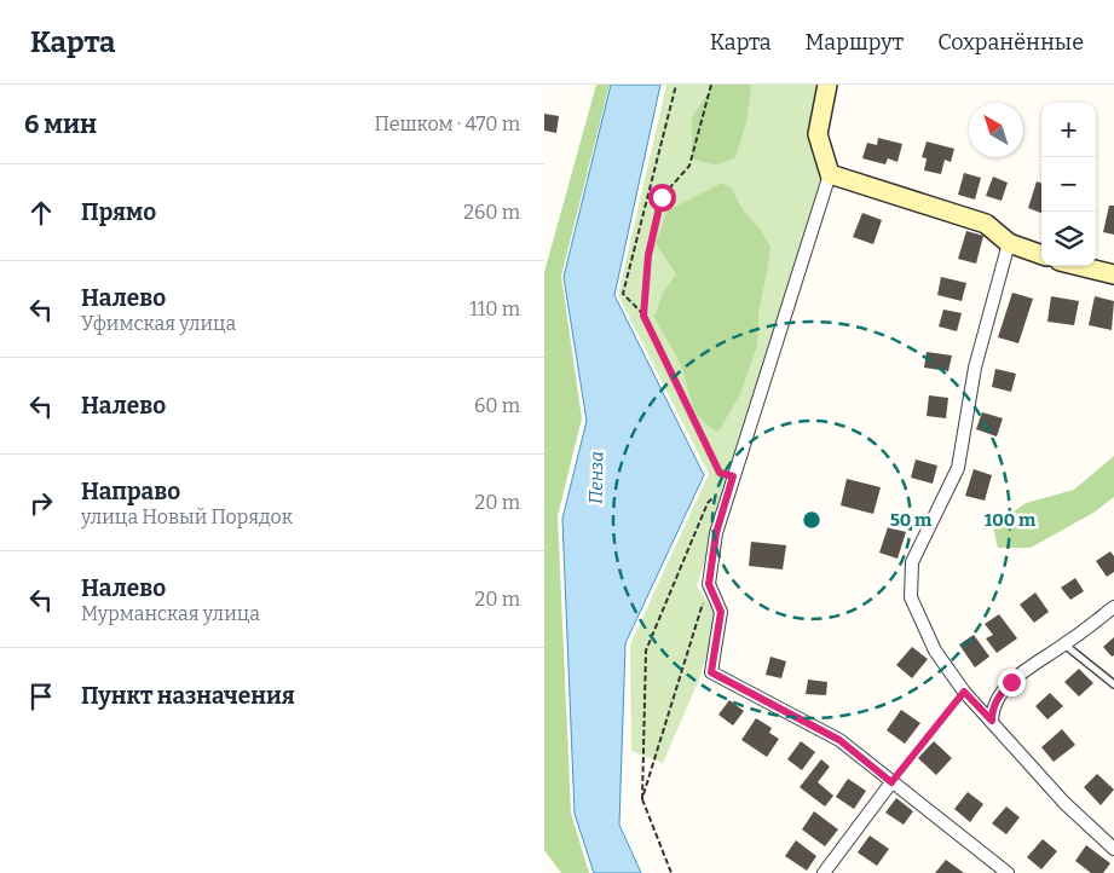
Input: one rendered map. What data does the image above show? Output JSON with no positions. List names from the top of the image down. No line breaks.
{"water":["Пенза"],"north":"top left","page":{"header":"Карта","nav":["Карта","Маршрут","Сохранённые"],"heading":["6 мин","Пешком · 470 m"],"map_buttons":["+","−"],"list":[["Прямо","260 m"],["Налево","Уфимская улица","110 m"],["Налево","60 m"],["Направо","улица Новый Порядок","20 m"],["Налево","Мурманская улица","20 m"],"Пункт назначения"]},"rings":["50 m","100 m"]}
